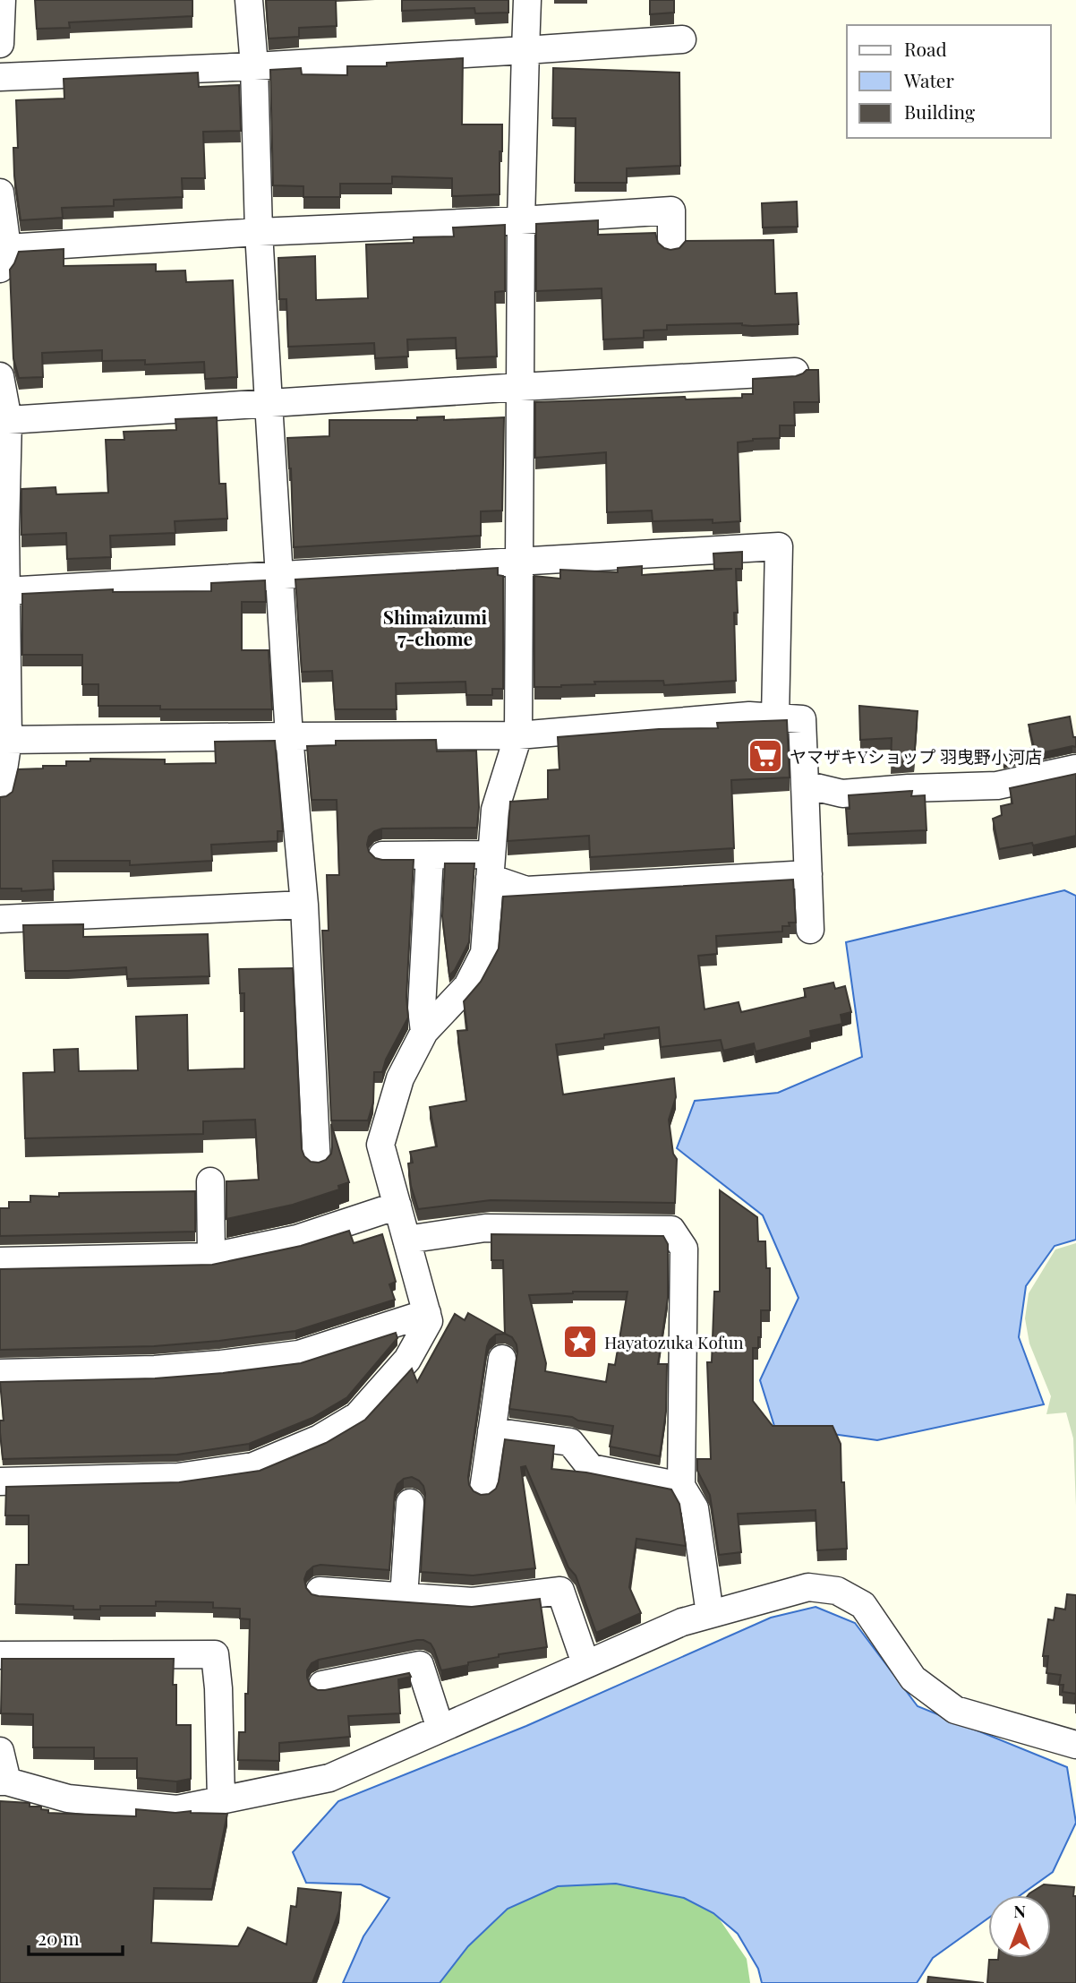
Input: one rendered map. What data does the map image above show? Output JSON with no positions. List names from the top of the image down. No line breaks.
{"districts":["Shimaizumi 7-chome"],"places":{"supermarket":["ヤマザキYショップ 羽曳野小河店"],"place":["Hayatozuka Kofun"]},"legend":["Road","Water","Building"],"scale_bar":"20 m","north":"top"}
